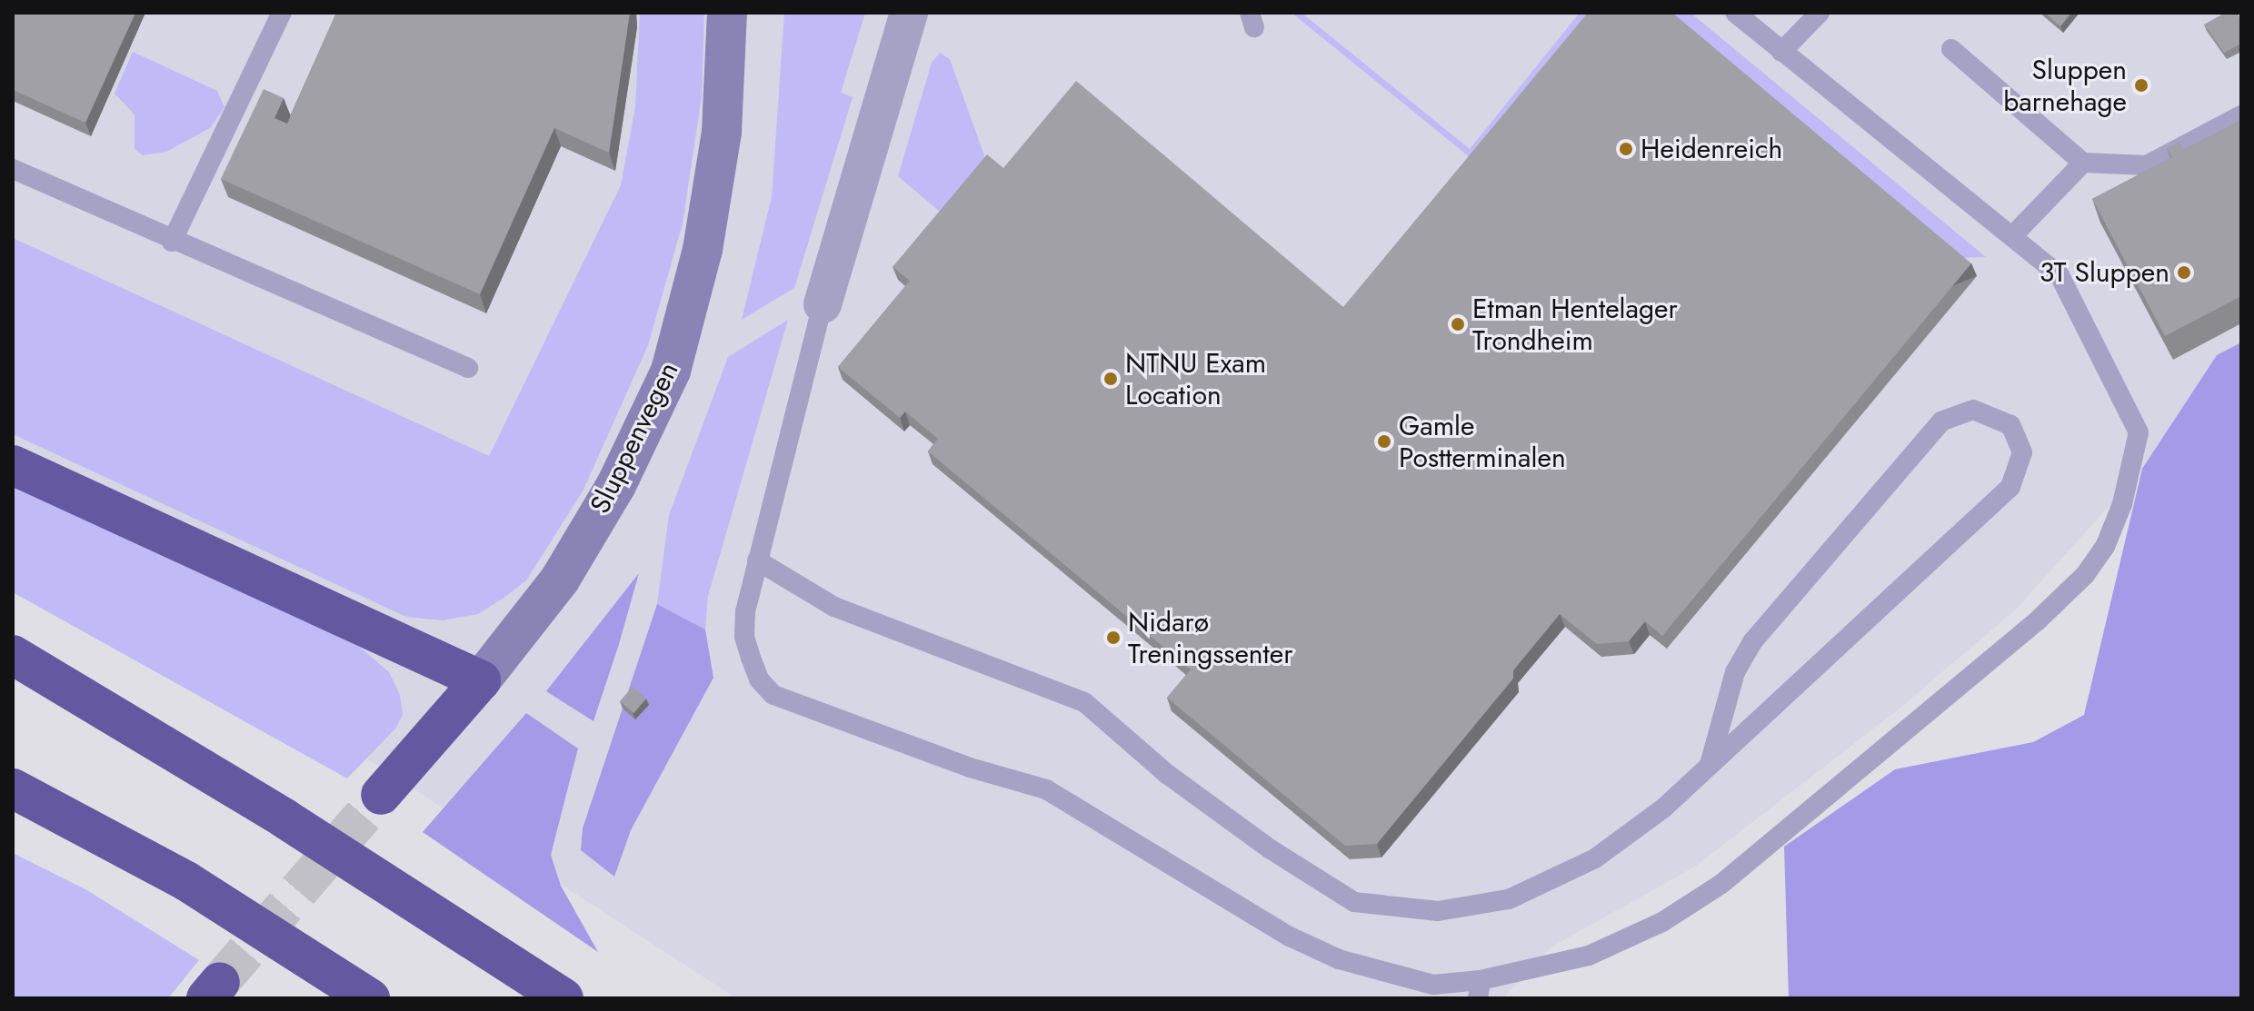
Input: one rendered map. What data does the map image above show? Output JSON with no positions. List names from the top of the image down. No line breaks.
{"streets":{"highway":["Sluppenvegen"]},"places":["Sluppen barnehage","Heidenreich","3T Sluppen","Etman Hentelager Trondheim","NTNU Exam Location","Gamle Postterminalen","Nidarø Treningssenter"]}
